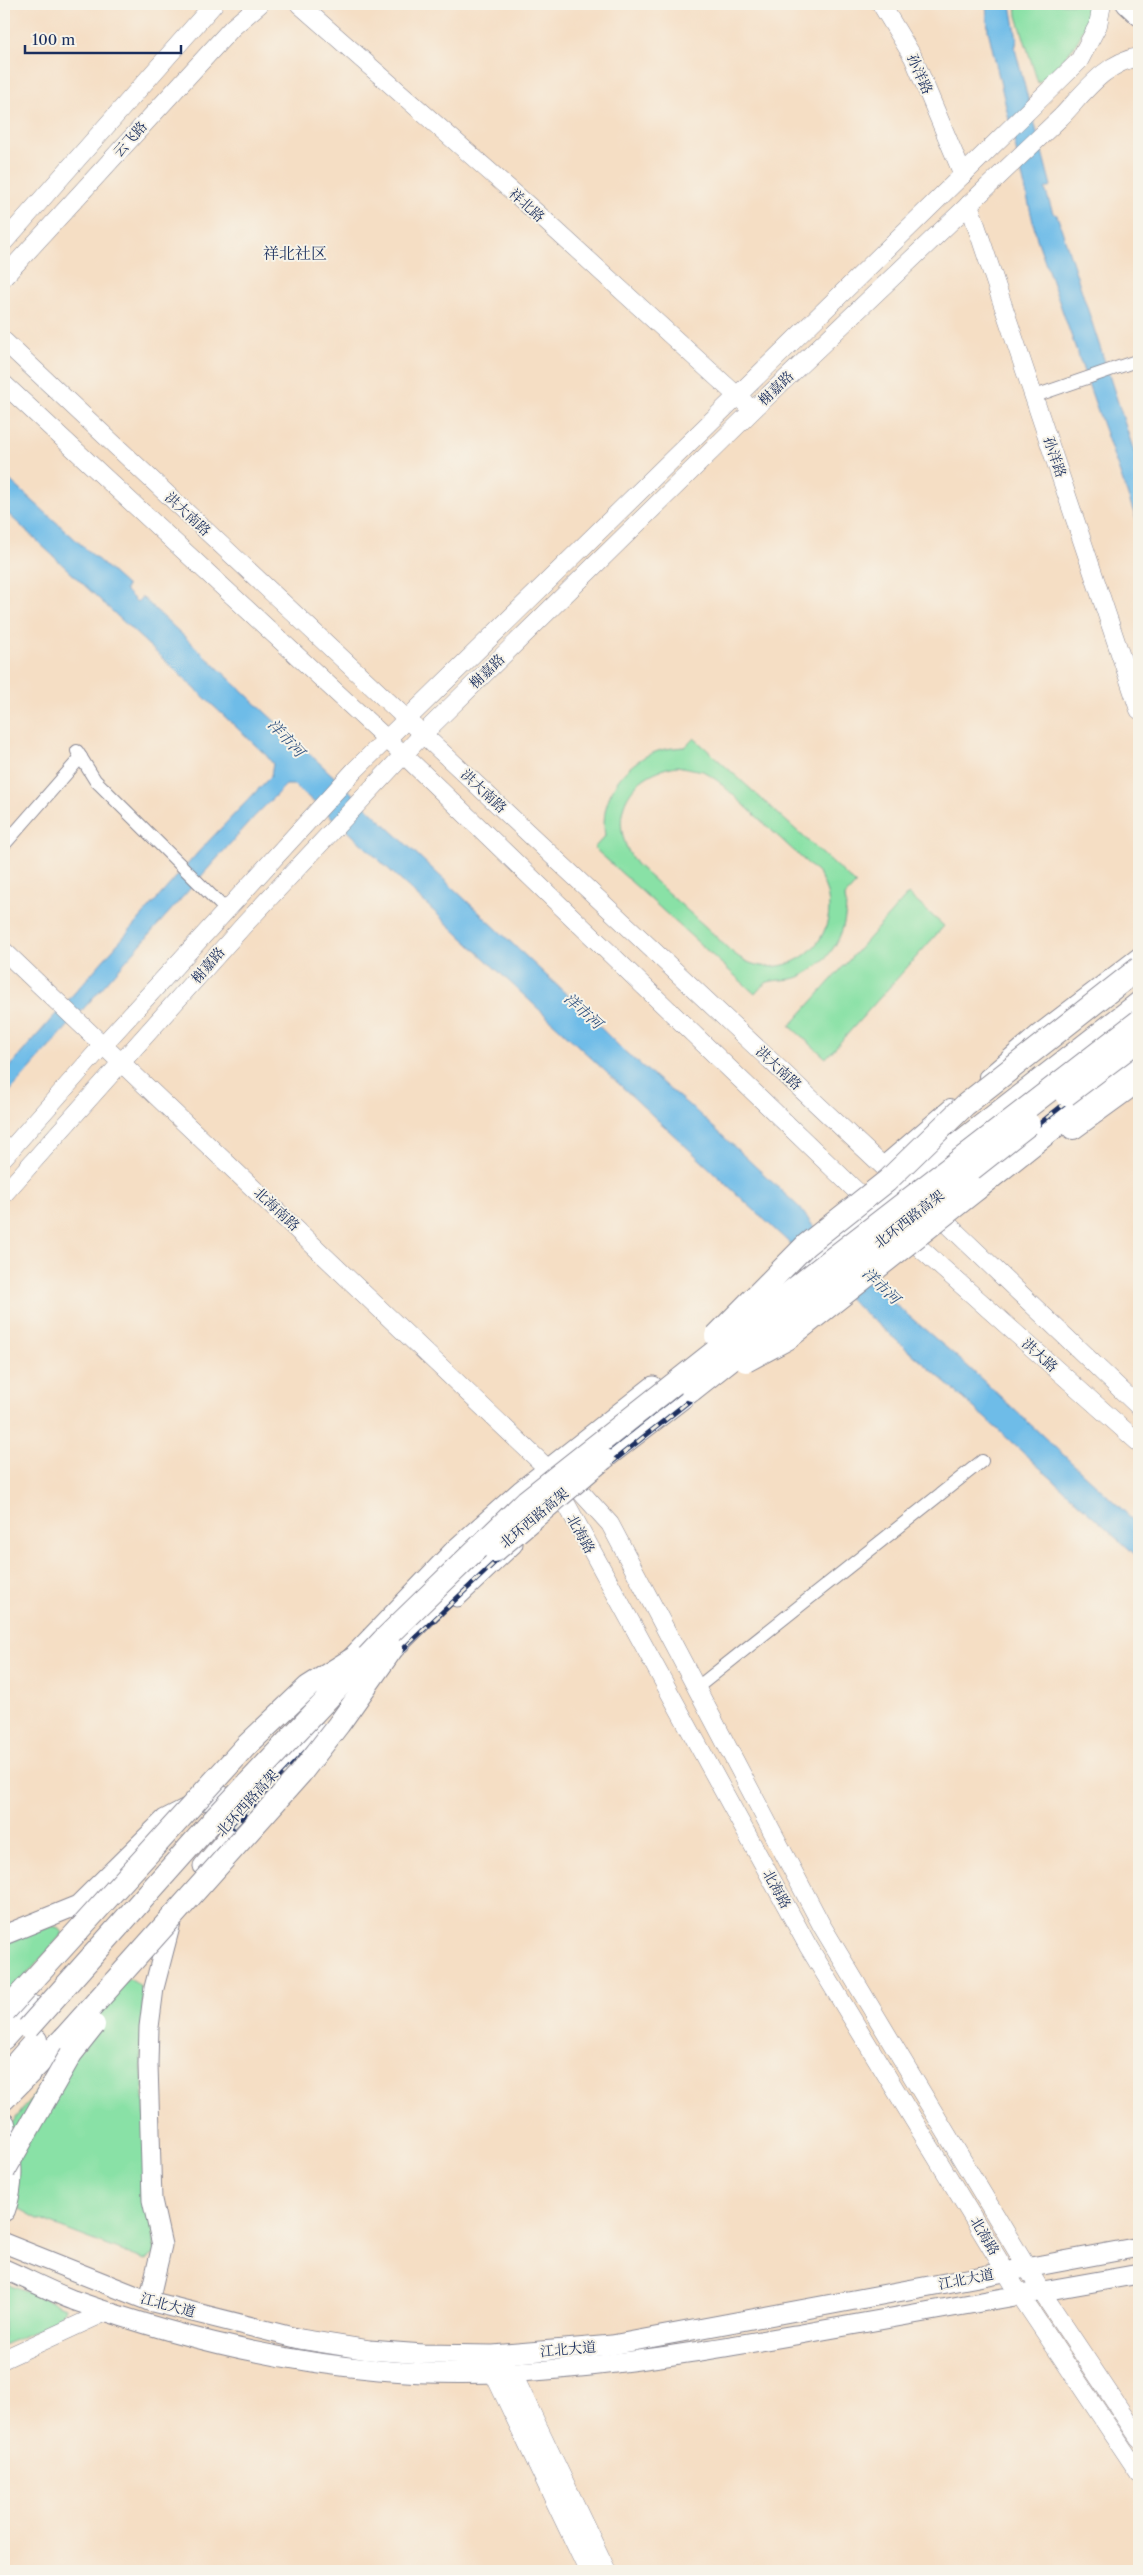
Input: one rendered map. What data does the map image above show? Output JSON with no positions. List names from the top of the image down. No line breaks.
{"streets":{"highway":["北环西路高架"],"main road":["孙洋路","云飞路","祥北路","榭嘉路","洪大南路","北海南路","洪大路","北海路","江北大道"]},"crossings":[["孙洋路","榭嘉路"],["祥北路","榭嘉路"],["榭嘉路","洪大南路"],["榭嘉路","北海南路"],["洪大南路","洪大路"],["北海南路","北海路"],["北海路","江北大道"]],"districts":["祥北社区"],"water":["洋市河"],"scale_bar":"100 m"}
